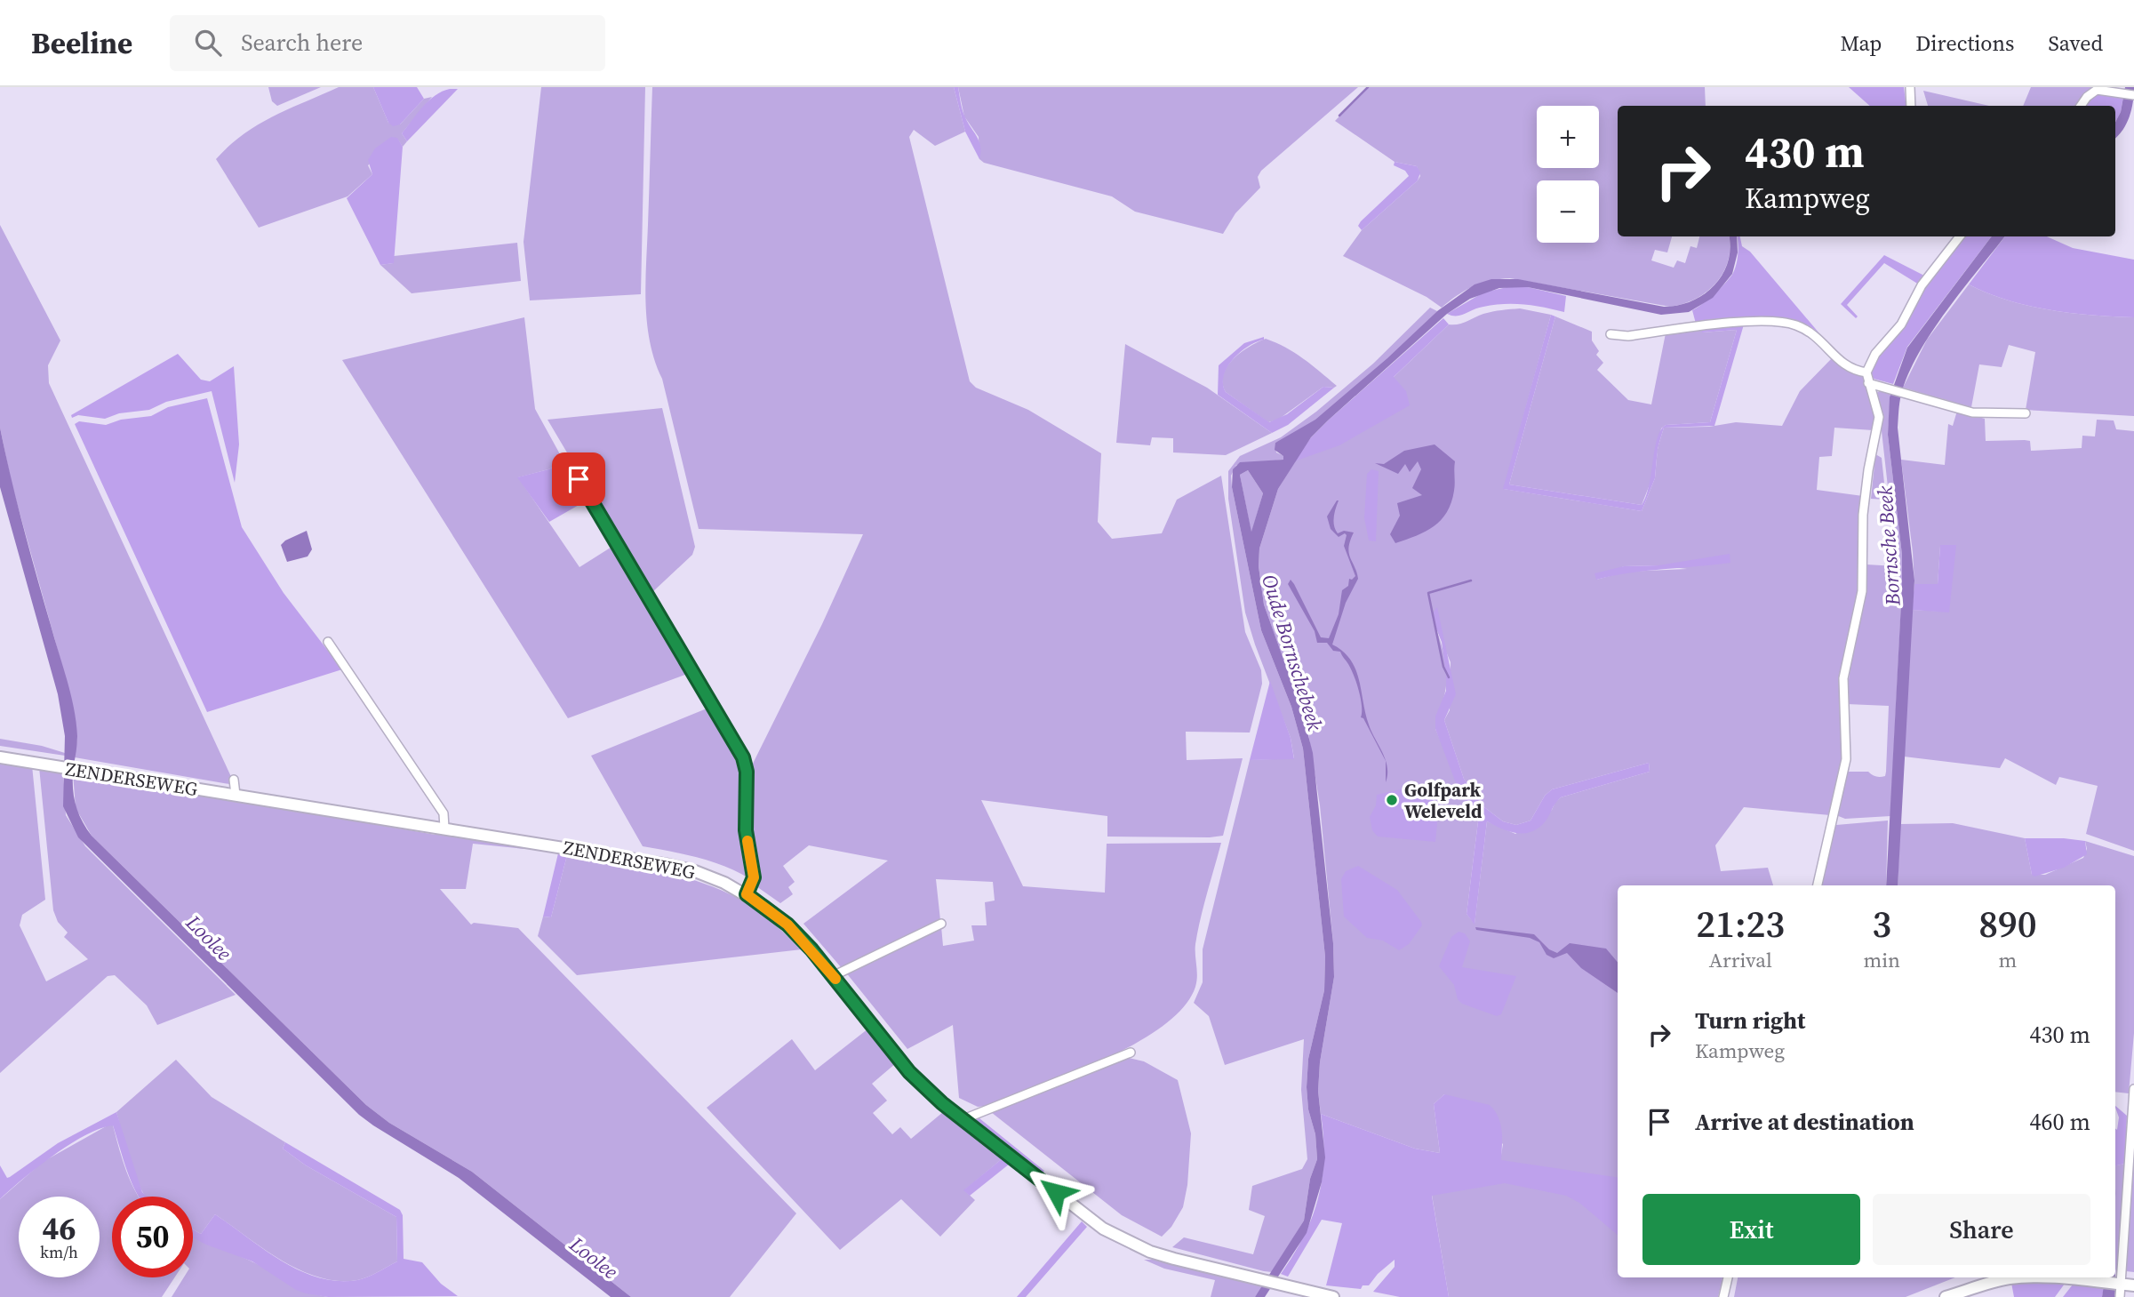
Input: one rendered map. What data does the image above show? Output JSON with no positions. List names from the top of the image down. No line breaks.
{"streets":{"main road":["ZENDERSEWEG"]},"water":["Bornsche Beek","Oude Bornschebeek","Loolee"],"places":["Golfpark Weleveld"],"page":{"header":"Beeline","search":"Search here","nav":["Map","Directions","Saved"],"map_buttons":["+","−"],"turn":["430 m","Kampweg"],"eta":["21:23","Arrival","3","min","890","m"],"list":[{"name":"Turn right","note":"Kampweg","value":"430 m"},{"name":"Arrive at destination","value":"460 m"}],"buttons":["Exit","Share"],"speed":"46 km/h","limit":"50"}}
